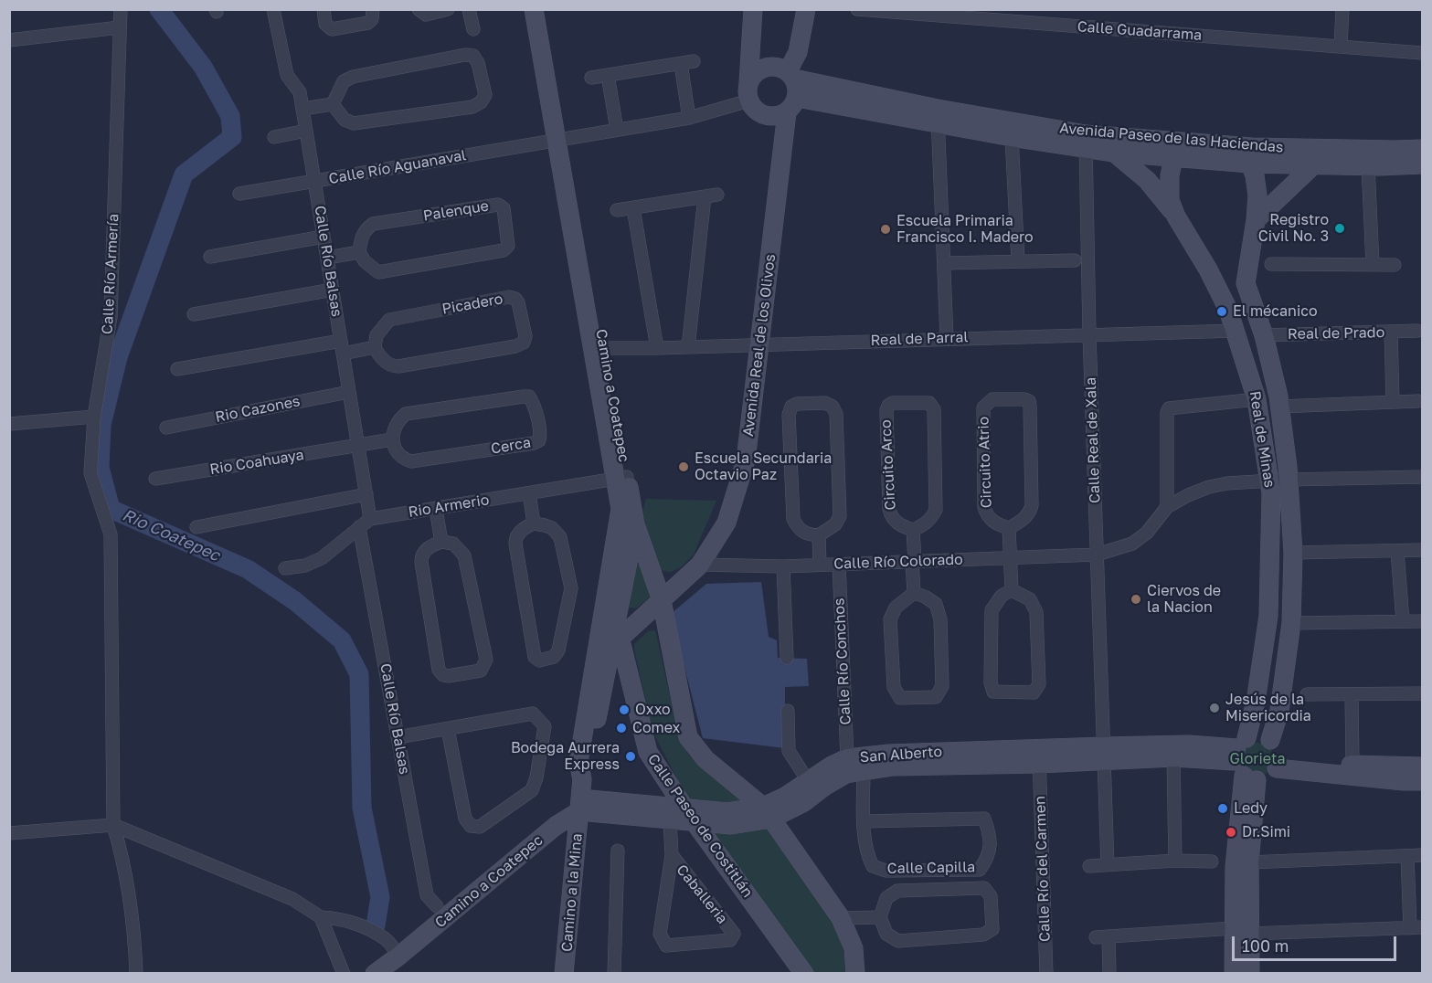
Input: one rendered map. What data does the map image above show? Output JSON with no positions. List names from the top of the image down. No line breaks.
{"streets":{"street":["Calle Guadarrama","Avenida Paseo de las Haciendas","Calle Río Aguanaval","Palenque","Calle Río Balsas","Calle Río Armería","Picadero","Real de Prado","Real de Parral","Avenida Real de los Olivos","Camino a Coatepec","Rio Cazones","Real de Minas","Calle Real de Xala","Cerca","Rio Coahuaya","Circuito Atrio","Circuito Arco","Rio Armerio","Calle Río Colorado","Calle Río Conchos","San Alberto","Calle Paseo de Costitlán","Calle Capilla","Calle Río del Carmen","Camino a la Mina","Caballeria"]},"crossings":[["Avenida Paseo de las Haciendas","Calle Río Aguanaval"],["Avenida Paseo de las Haciendas","Avenida Real de los Olivos"],["Avenida Paseo de las Haciendas","Real de Minas"],["Avenida Paseo de las Haciendas","Calle Real de Xala"],["Calle Río Aguanaval","Calle Río Balsas"],["Calle Río Aguanaval","Avenida Real de los Olivos"],["Calle Río Aguanaval","Camino a Coatepec"],["Calle Río Balsas","Rio Cazones"],["Calle Río Balsas","Rio Coahuaya"],["Calle Río Balsas","Rio Armerio"],["Real de Prado","Real de Minas"],["Real de Parral","Avenida Real de los Olivos"],["Real de Parral","Camino a Coatepec"],["Real de Parral","Real de Minas"],["Real de Parral","Calle Real de Xala"],["Avenida Real de los Olivos","Camino a Coatepec"],["Avenida Real de los Olivos","Calle Río Colorado"],["Avenida Real de los Olivos","Calle Paseo de Costitlán"],["Camino a Coatepec","Rio Armerio"],["Camino a Coatepec","San Alberto"],["Camino a Coatepec","Calle Paseo de Costitlán"],["Camino a Coatepec","Camino a la Mina"],["Real de Minas","San Alberto"],["Calle Real de Xala","Calle Río Colorado"],["Calle Real de Xala","San Alberto"],["Calle Río Colorado","Calle Río Conchos"],["Calle Río Conchos","San Alberto"],["San Alberto","Calle Paseo de Costitlán"],["San Alberto","Calle Río del Carmen"],["San Alberto","Camino a la Mina"],["San Alberto","Caballeria"]],"water":["Rio Coatepec"],"parks":["Glorieta"],"places":["Registro Civil No. 3","Escuela Primaria Francisco I. Madero","El mécanico","Escuela Secundaria Octavio Paz","Ciervos de la Nacion","Jesús de la Misericordia","Oxxo","Comex","Bodega Aurrera Express","Ledy","Dr.Simi"],"scale_bar":"100 m"}
